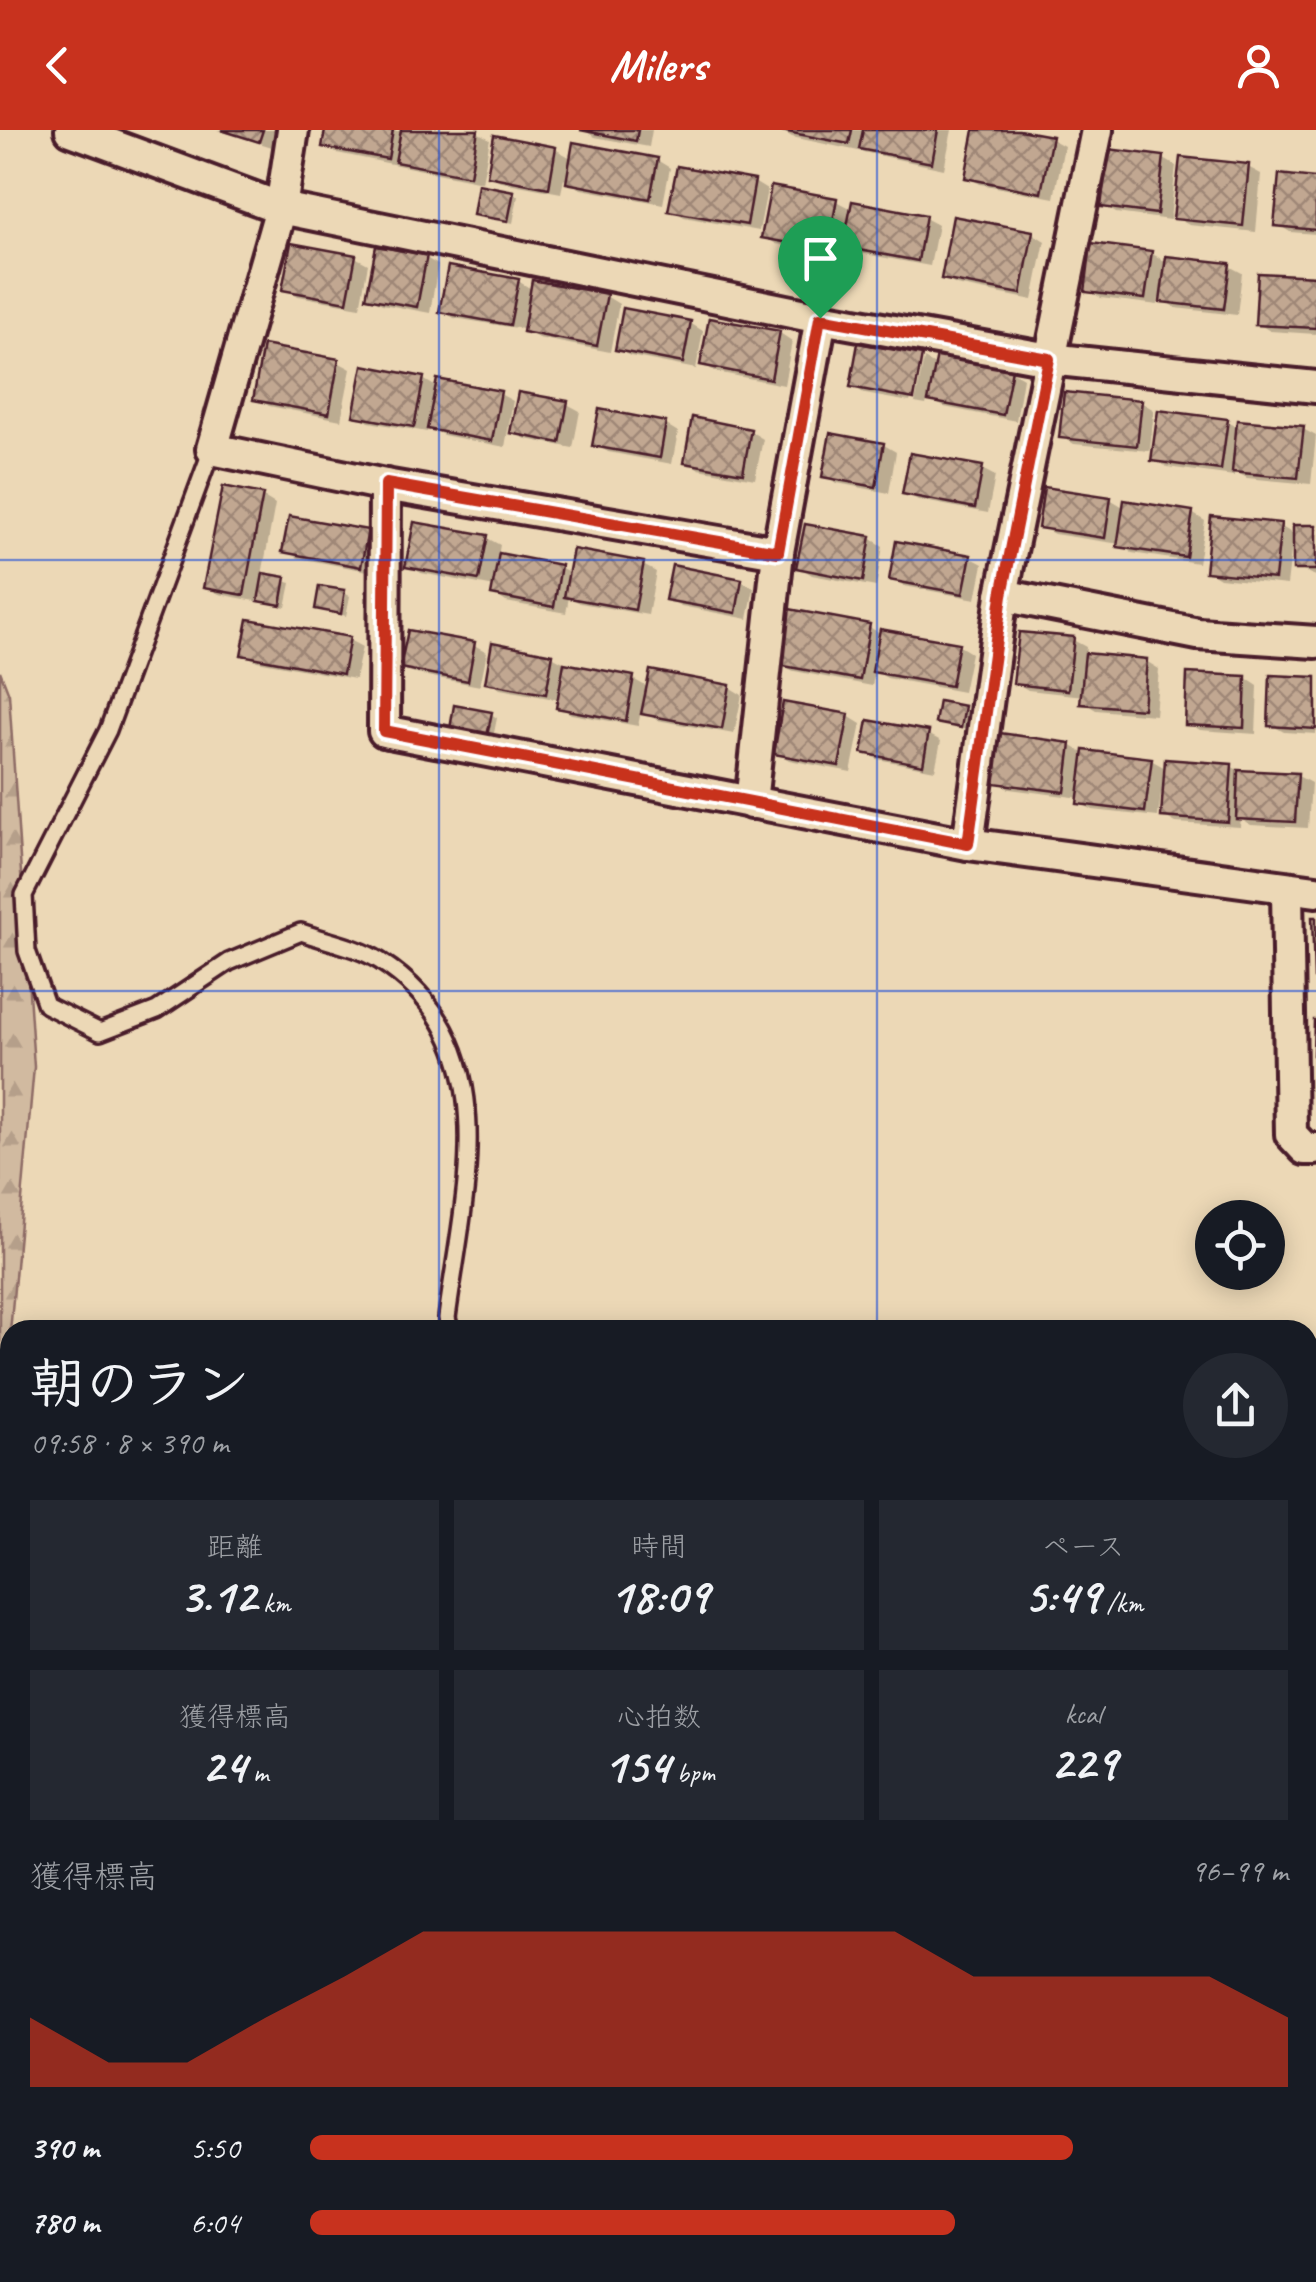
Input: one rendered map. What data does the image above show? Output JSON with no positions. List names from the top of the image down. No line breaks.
{"page":{"header":"Milers","heading":["朝のラン","09:58 · 8 × 390 m"],"stats":[["距離","3.12 km"],["時間","18:09"],["ペース","5:49 /km"],["獲得標高","24 m"],["心拍数","154 bpm"],["kcal","229"]],"chart":["獲得標高","96–99 m"],"list":[{"name":"390 m","note":"5:50"},{"name":"780 m","note":"6:04"}]}}
